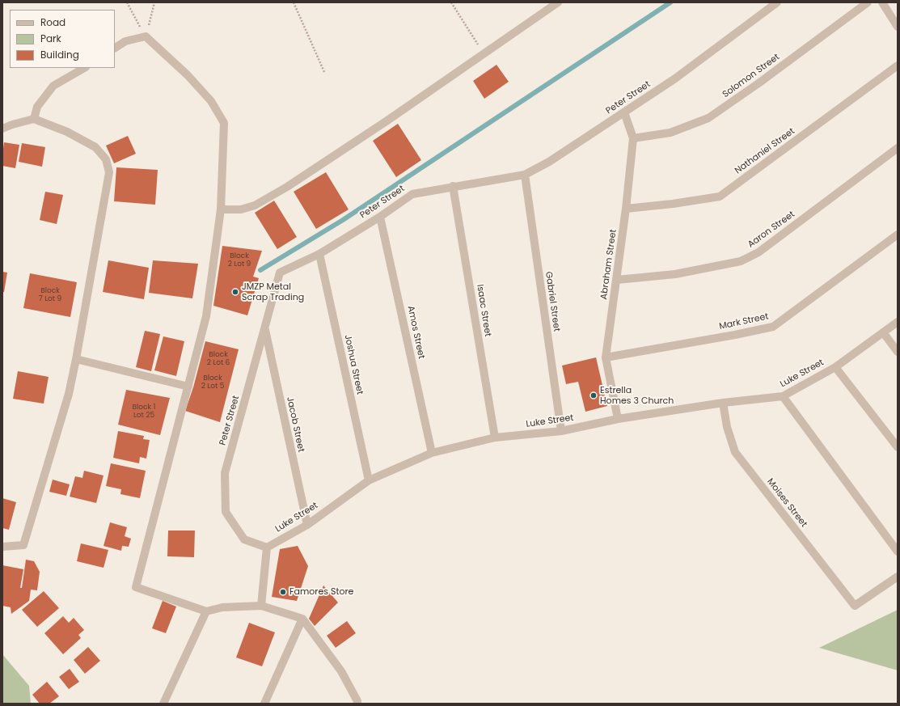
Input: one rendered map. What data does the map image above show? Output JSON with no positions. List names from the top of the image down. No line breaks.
{"streets":{"street":["Solomon Street","Peter Street","Nathaniel Street","Aaron Street","Abraham Street","Gabriel Street","Isaac Street","Mark Street","Amos Street","Joshua Street","Luke Street","Jacob Street","Moises Street"]},"crossings":[["Solomon Street","Abraham Street"],["Peter Street","Abraham Street"],["Peter Street","Gabriel Street"],["Peter Street","Isaac Street"],["Peter Street","Amos Street"],["Peter Street","Joshua Street"],["Peter Street","Luke Street"],["Peter Street","Jacob Street"],["Nathaniel Street","Abraham Street"],["Aaron Street","Abraham Street"],["Abraham Street","Mark Street"],["Abraham Street","Luke Street"],["Gabriel Street","Luke Street"],["Isaac Street","Luke Street"],["Amos Street","Luke Street"],["Joshua Street","Luke Street"],["Luke Street","Jacob Street"],["Luke Street","Moises Street"]],"places":["JMZP Metal Scrap Trading","Estrella Homes 3 Church","Famores Store"],"house_numbers":["Block 2 Lot 9","Block 7 Lot 9","Block 2 Lot 6","Block 2 Lot 5","Block 1 Lot 25"],"legend":["Road","Park","Building"]}
